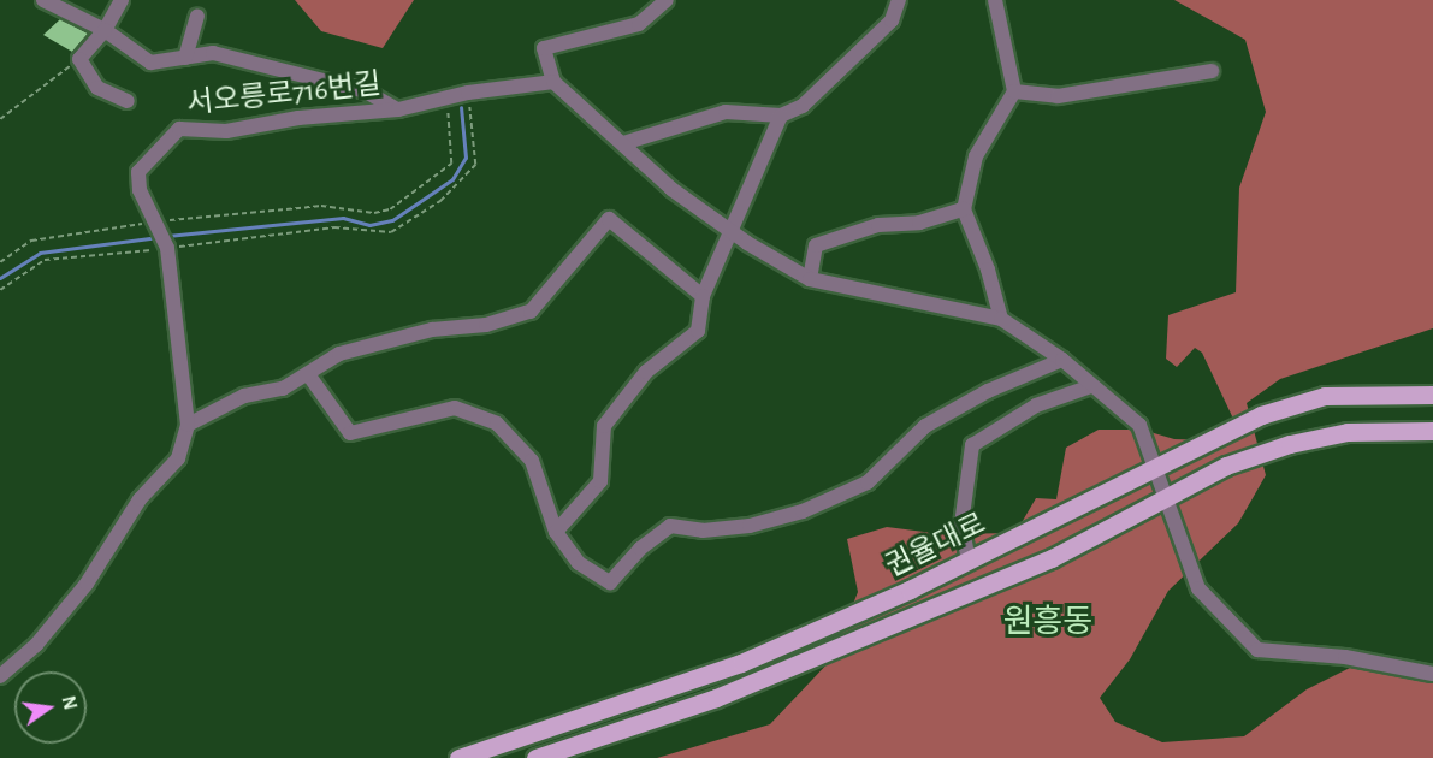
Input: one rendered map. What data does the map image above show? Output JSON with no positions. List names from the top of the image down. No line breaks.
{"streets":{"main road":["권율대로"],"street":["서오릉로716번길"]},"districts":["원흥동"],"north":"right"}
